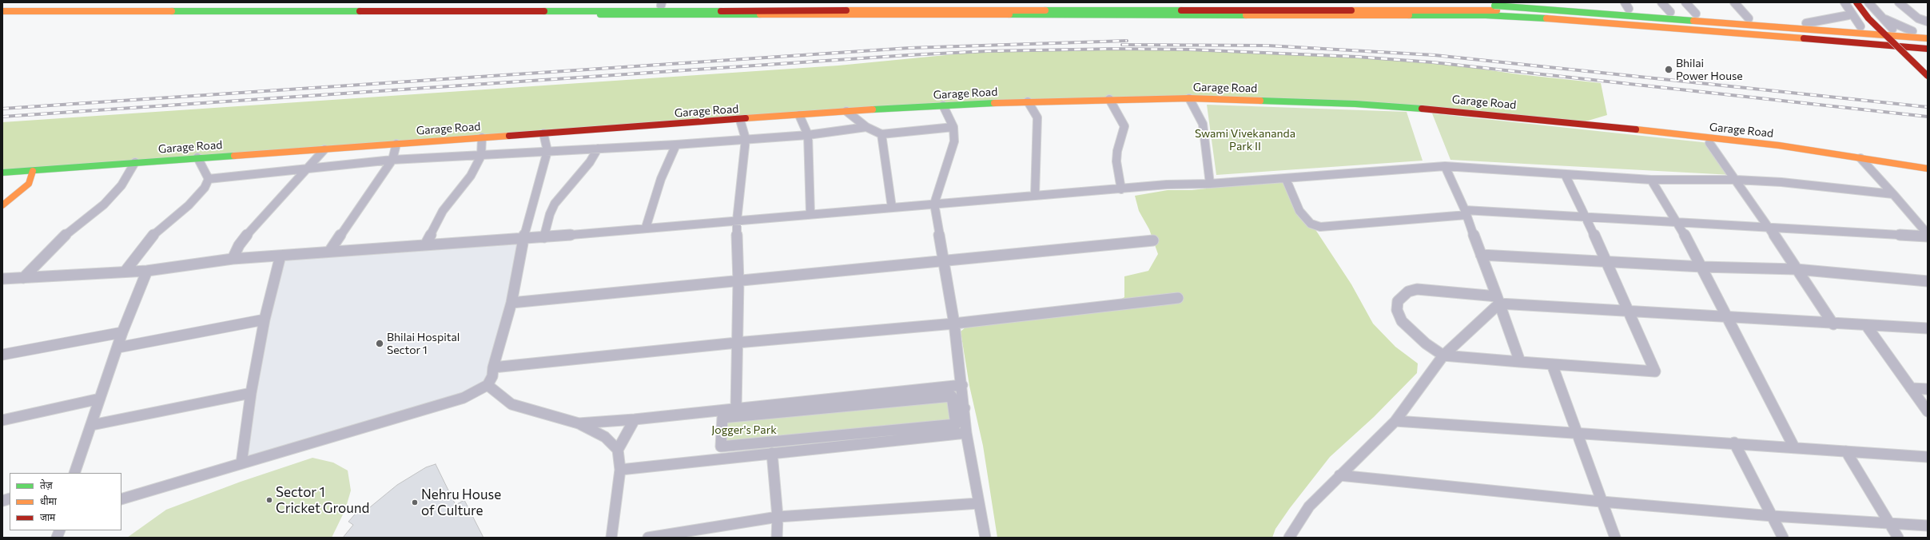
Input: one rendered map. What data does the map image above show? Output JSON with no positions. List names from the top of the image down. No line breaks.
{"streets":{"main road":["Garage Road"]},"parks":["Swami Vivekananda Park II","Jogger's Park"],"places":["Bhilai Power House","Bhilai Hospital Sector 1","Sector 1 Cricket Ground","Nehru House of Culture"],"legend":["तेज़","धीमा","जाम"]}
